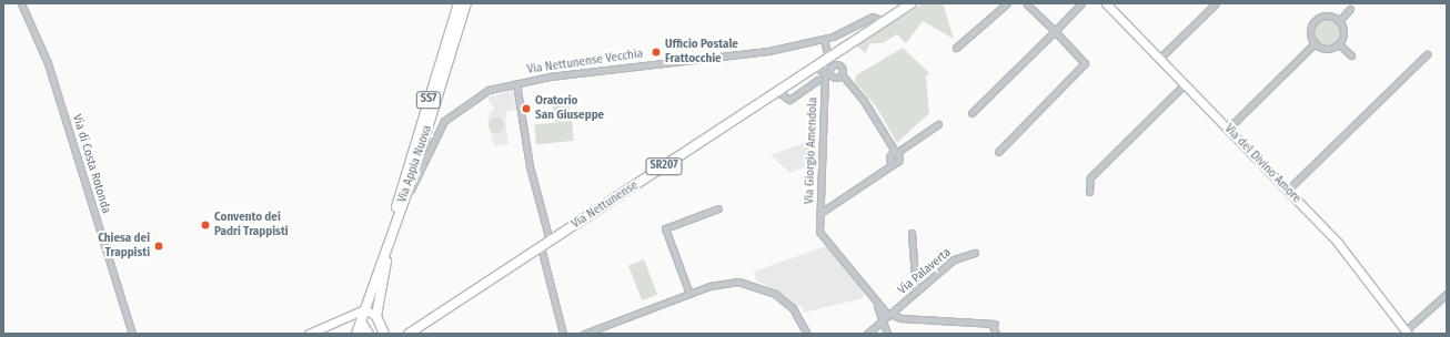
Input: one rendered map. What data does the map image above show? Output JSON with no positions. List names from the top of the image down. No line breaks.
{"streets":{"main road":["SS7","Via Appia Nuova","Via del Divino Amore","SR207","Via Nettunense"],"street":["Via Nettunense Vecchia","Via Giorgio Amendola","Via di Costa Rotonda","Via Palaverta"]},"crossings":[["Via Nettunense Vecchia","Via Appia Nuova"],["Via Nettunense Vecchia","Via Nettunense"],["Via Giorgio Amendola","Via Nettunense"],["Via Giorgio Amendola","Via Palaverta"]],"places":["Ufficio Postale Frattocchie","Oratorio San Giuseppe","Convento dei Padri Trappisti","Chiesa dei Trappisti"]}
